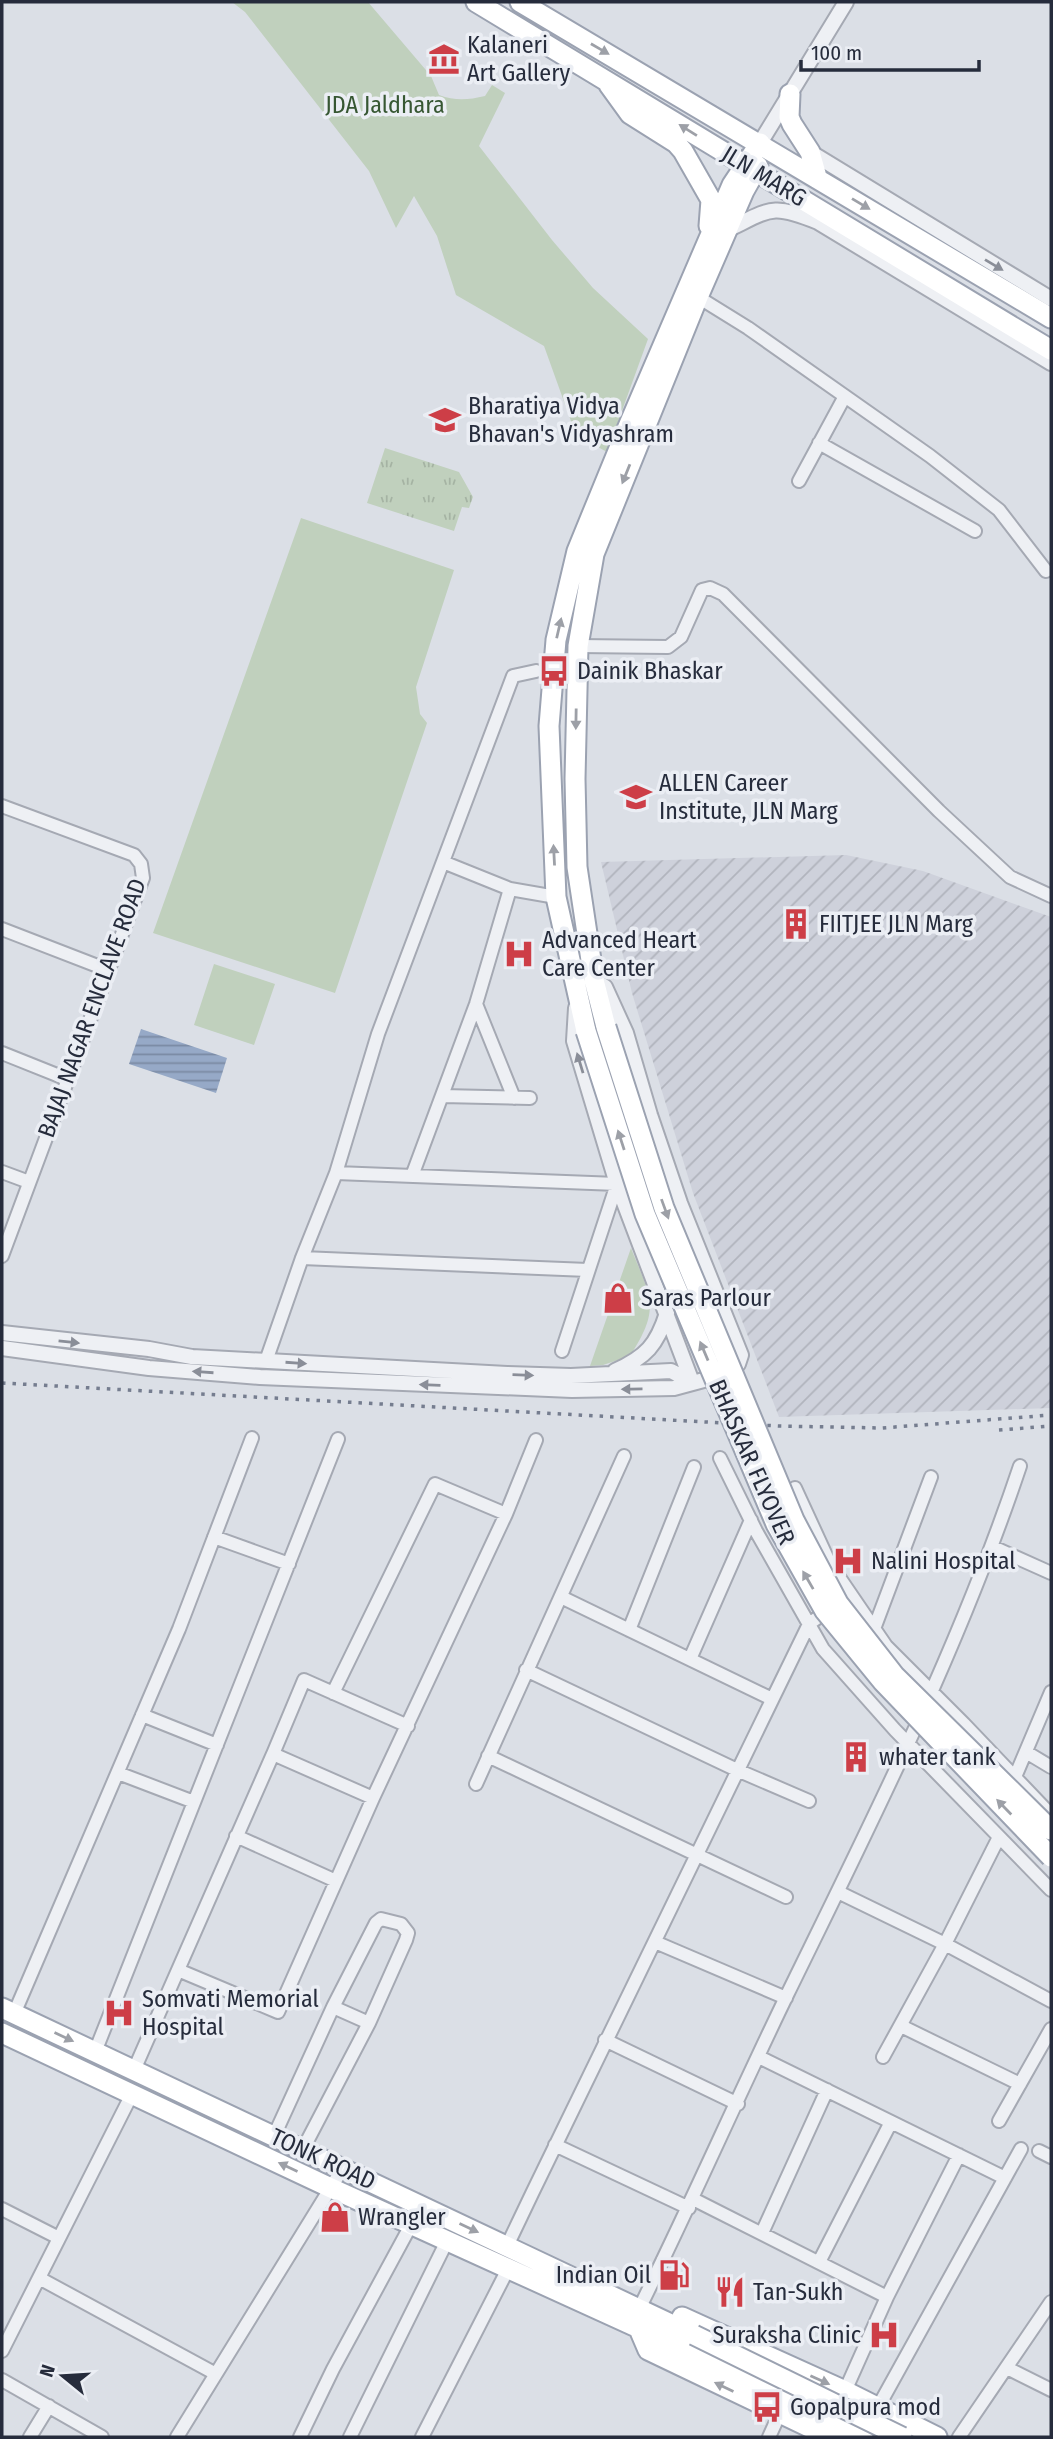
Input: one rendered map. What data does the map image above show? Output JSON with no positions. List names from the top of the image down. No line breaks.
{"streets":{"main road":["JLN MARG","BHASKAR FLYOVER","TONK ROAD"],"street":["BAJAJ NAGAR ENCLAVE ROAD"]},"parks":["JDA Jaldhara"],"places":{"museum":["Kalaneri Art Gallery"],"school or university":["Bharatiya Vidya Bhavan's Vidyashram","ALLEN Career Institute, JLN Marg"],"bus stop":["Dainik Bhaskar","Gopalpura mod"],"building":["FIITJEE JLN Marg","whater tank"],"hospital":["Advanced Heart Care Center","Nalini Hospital","Somvati Memorial Hospital","Suraksha Clinic"],"shop":["Saras Parlour","Wrangler"],"fuel station":["Indian Oil"],"restaurant":["Tan-Sukh"]},"scale_bar":"100 m","north":"left"}
